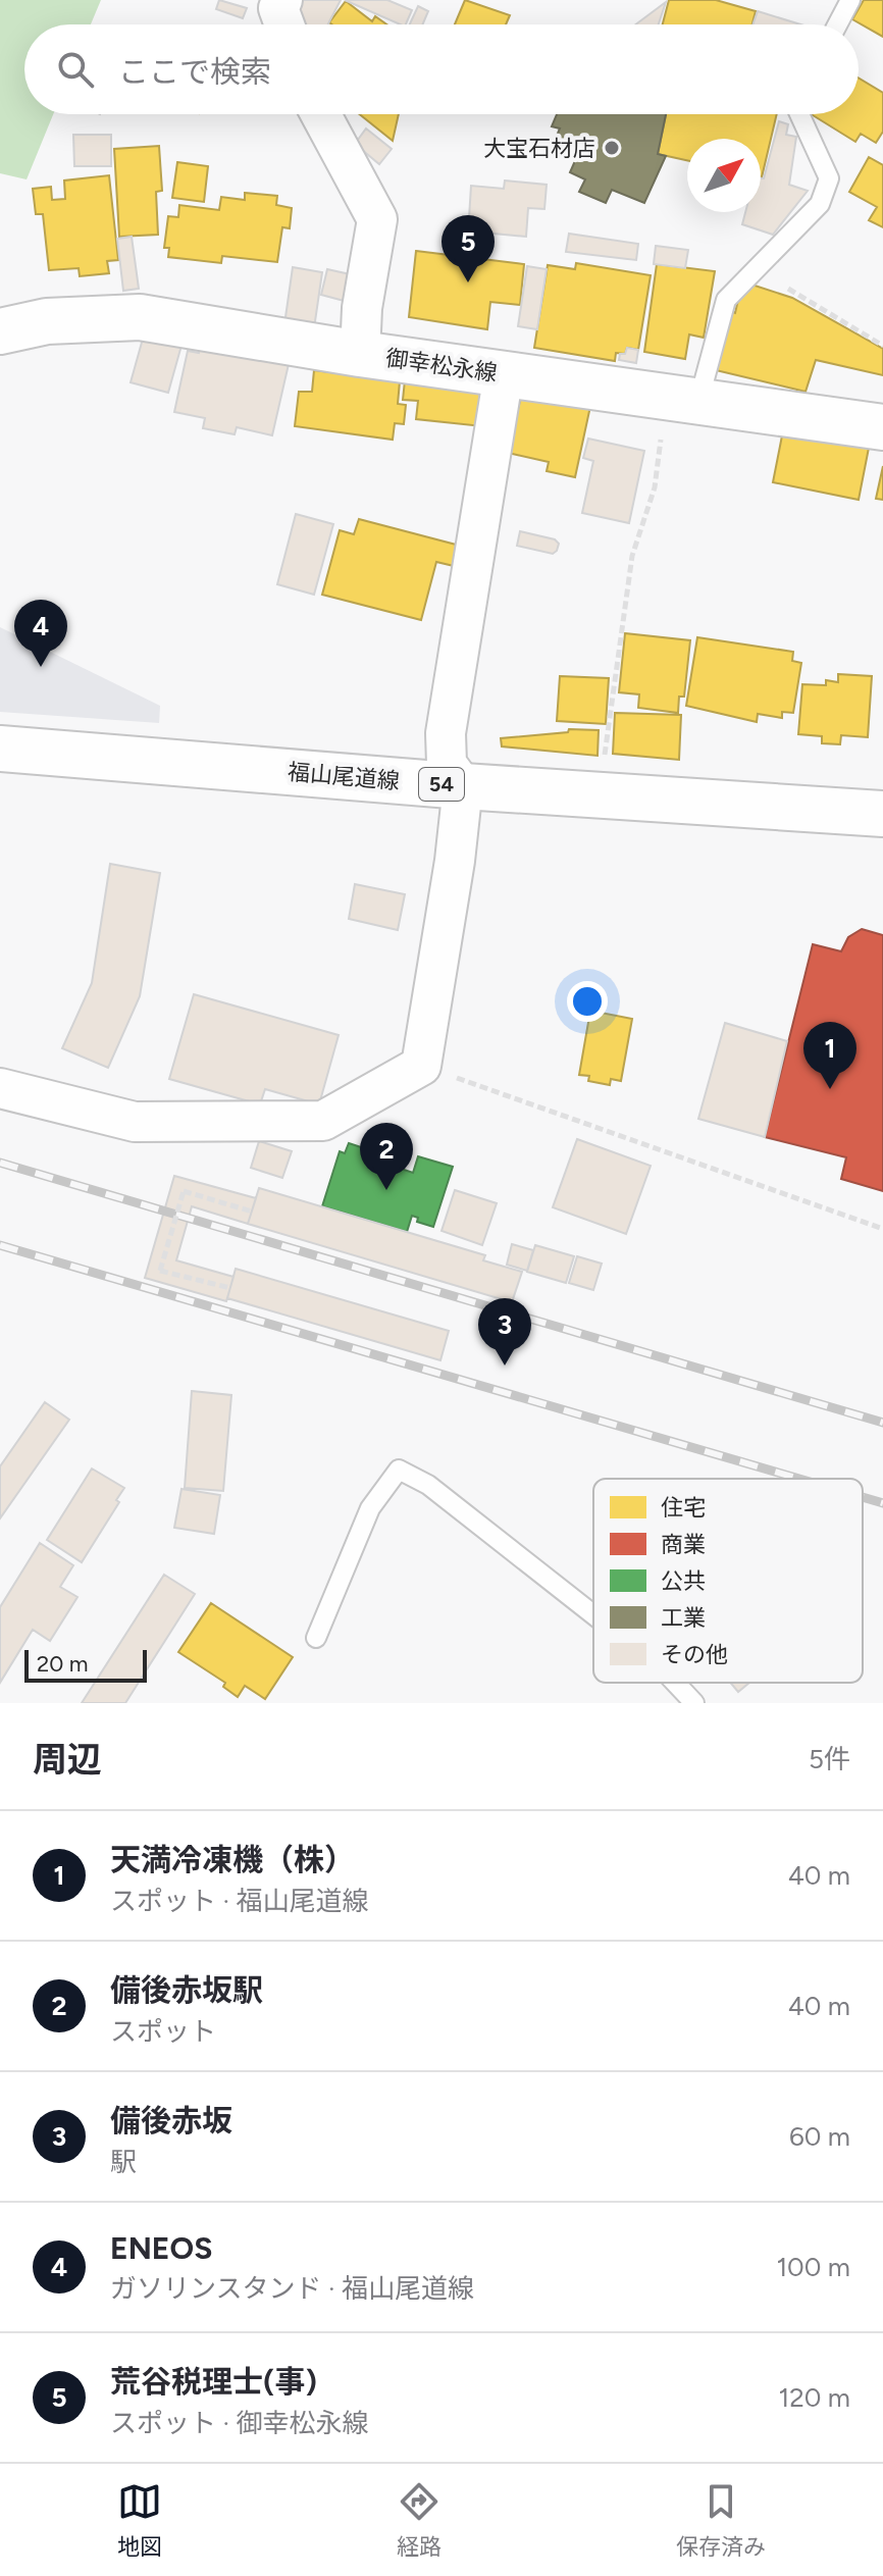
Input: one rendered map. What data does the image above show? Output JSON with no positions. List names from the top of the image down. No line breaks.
{"streets":{"main road":["御幸松永線","福山尾道線","54"]},"places":["大宝石材店"],"legend":["住宅","商業","公共","工業","その他"],"scale_bar":"20 m","north":"top right","page":{"search":"ここで検索","pins":["5","4","1","2","3"],"scale":"20 m","heading":["周辺","5件"],"list":[{"mark":"1","name":"天満冷凍機（株）","note":"スポット · 福山尾道線","value":"40 m"},{"mark":"2","name":"備後赤坂駅","note":"スポット","value":"40 m"},{"mark":"3","name":"備後赤坂","note":"駅","value":"60 m"},{"mark":"4","name":"ENEOS","note":"ガソリンスタンド · 福山尾道線","value":"100 m"},{"mark":"5","name":"荒谷税理士(事)","note":"スポット · 御幸松永線","value":"120 m"}],"nav":["地図","経路","保存済み"]}}
